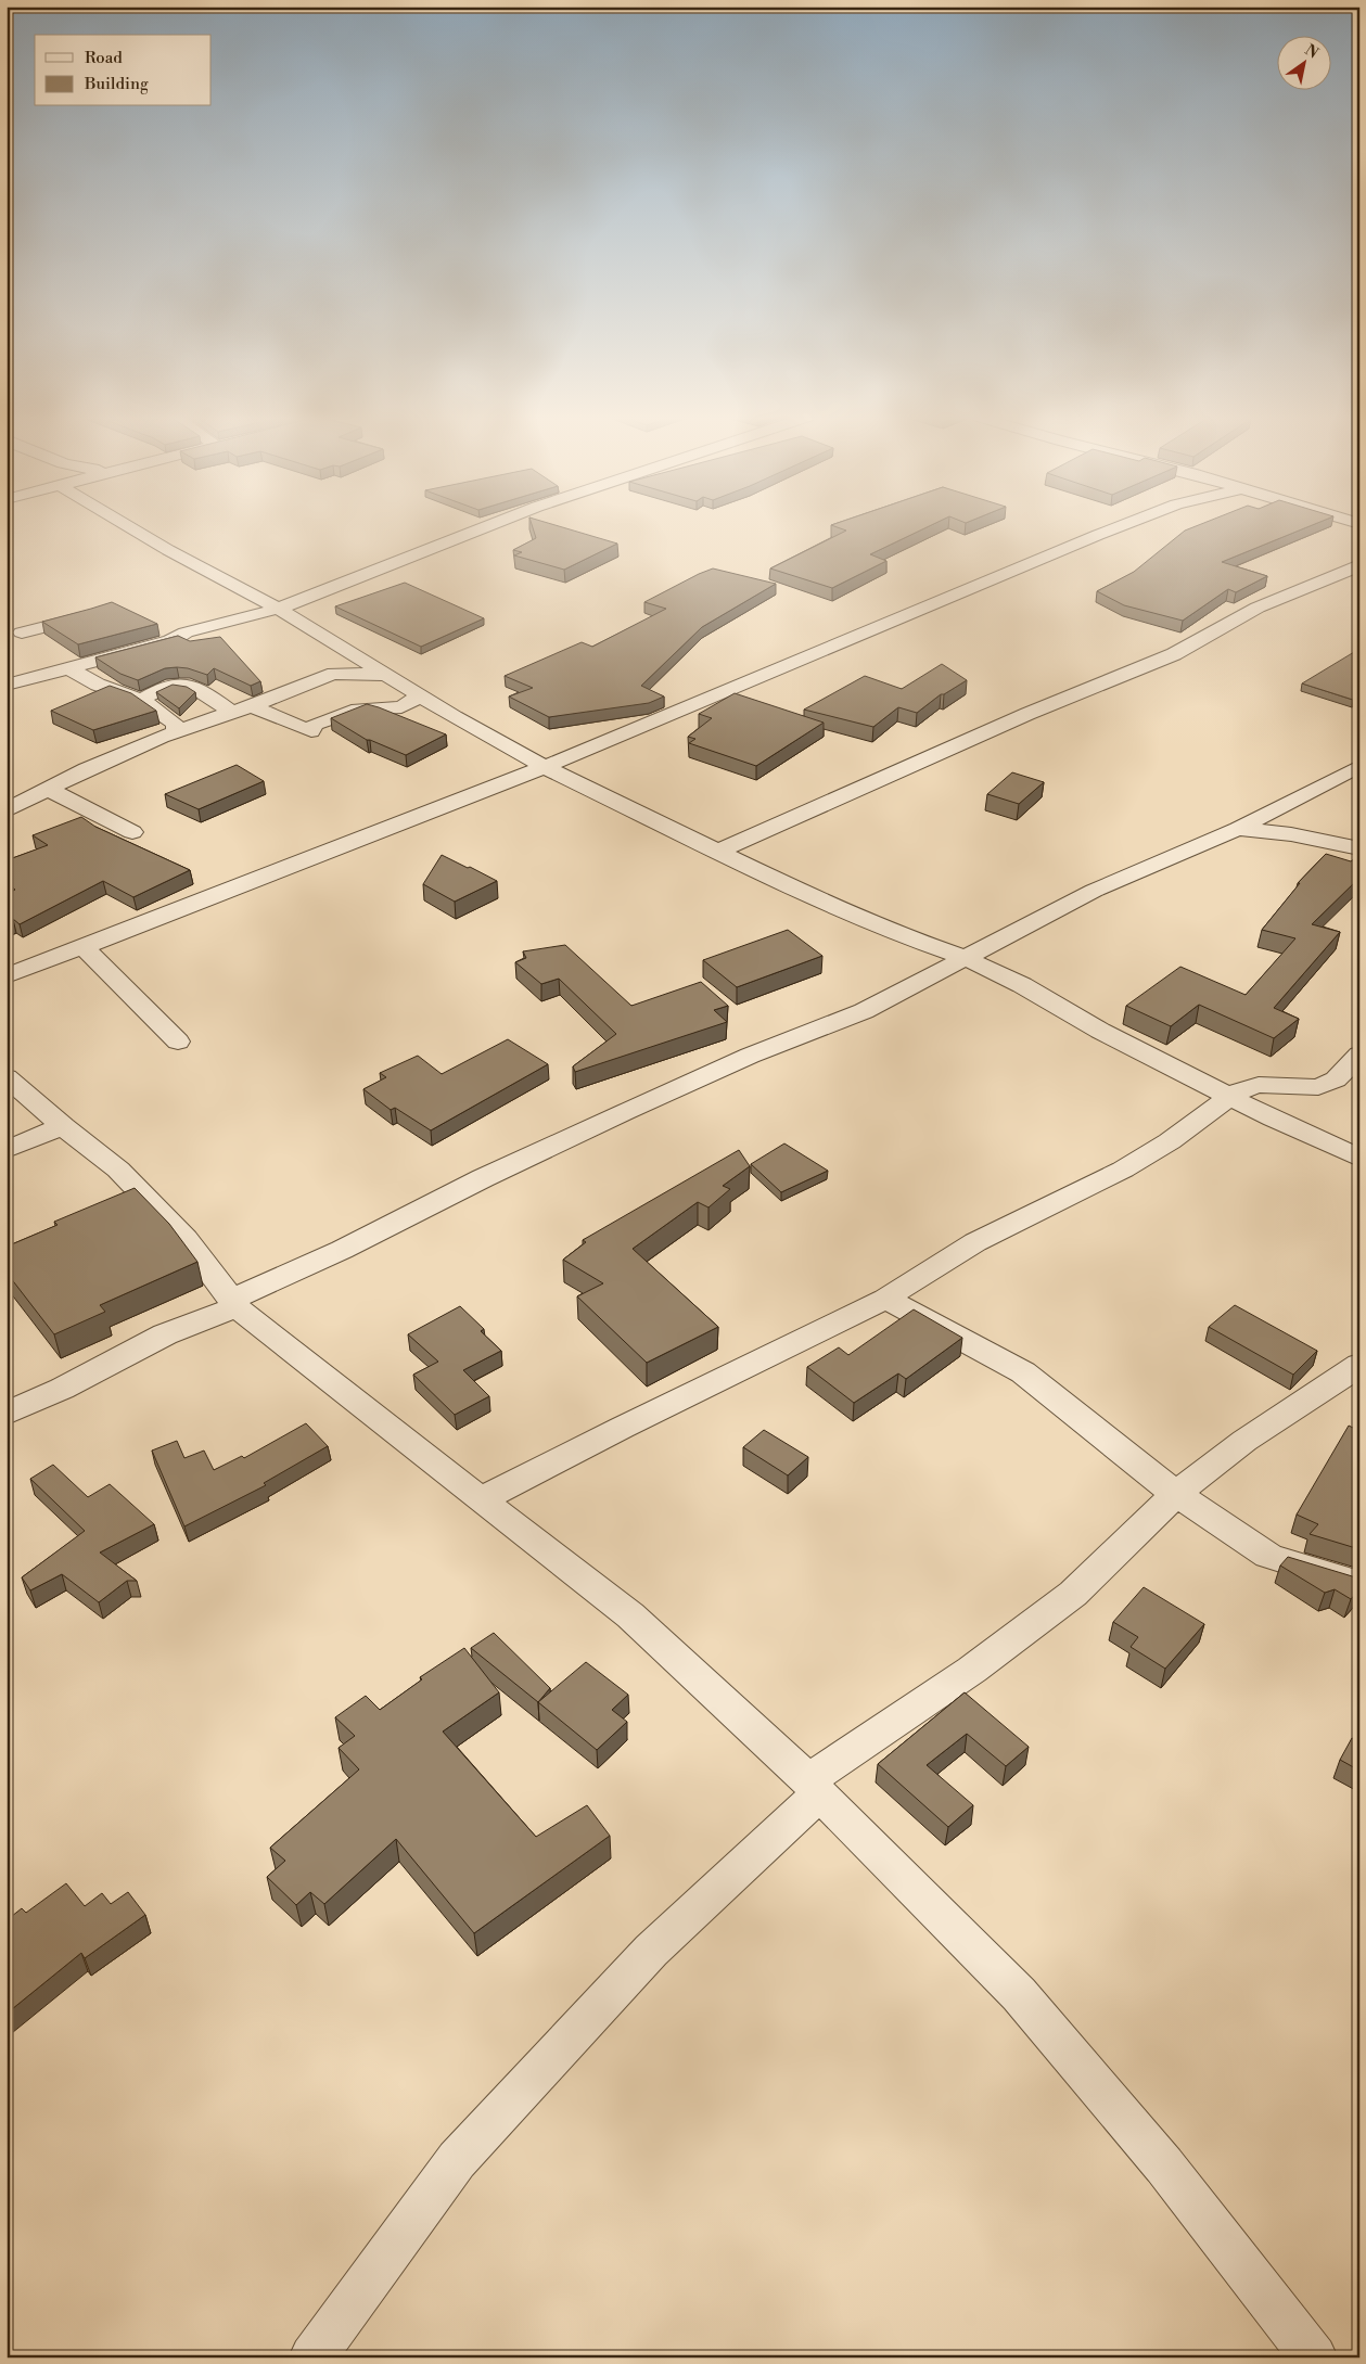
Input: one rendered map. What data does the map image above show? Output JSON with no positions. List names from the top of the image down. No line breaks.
{"legend":["Road","Building"],"north":"top right"}
